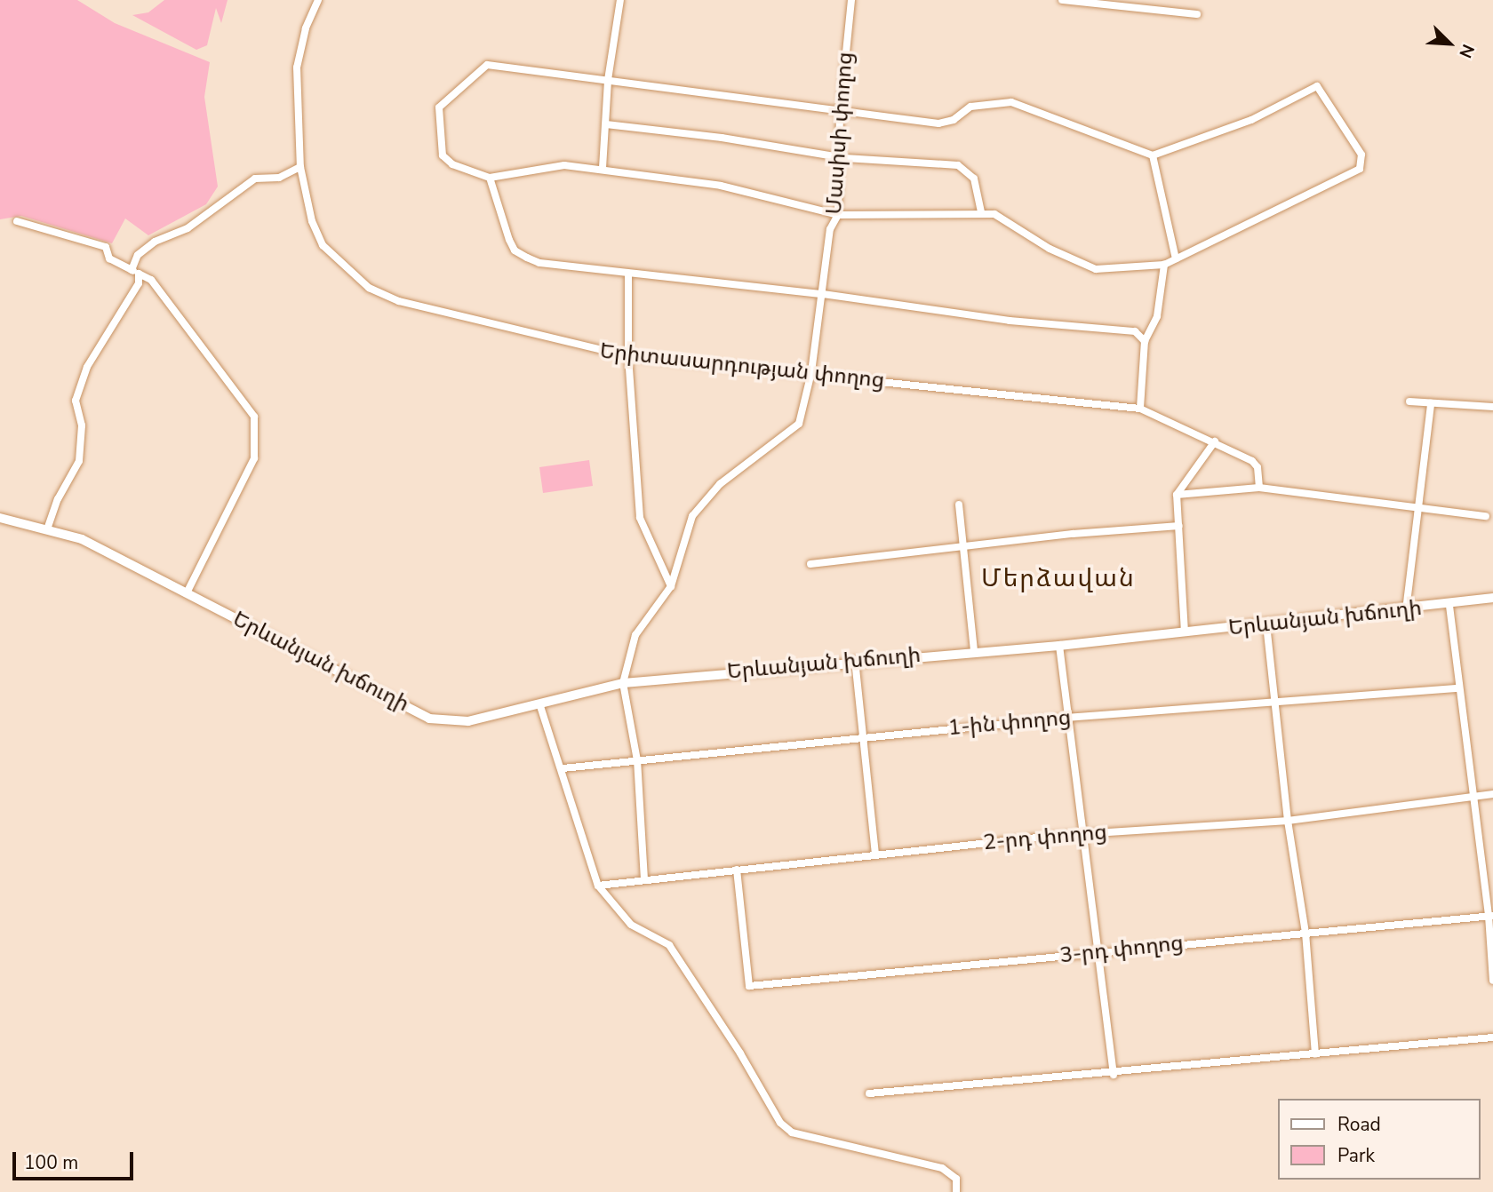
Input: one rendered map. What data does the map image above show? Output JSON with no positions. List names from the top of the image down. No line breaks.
{"streets":{"main road":["Երևանյան խճուղի"],"street":["Մասիսի փողոց","Երիտասարդության փողոց","1-ին փողոց","2-րդ փողոց","3-րդ փողոց"]},"crossings":[["Մասիսի փողոց","Երիտասարդության փողոց"],["Մասիսի փողոց","Երևանյան խճուղի"],["2-րդ փողոց","3-րդ փողոց"]],"districts":["Մերձավան"],"legend":["Road","Park"],"scale_bar":"100 m","north":"bottom right"}
